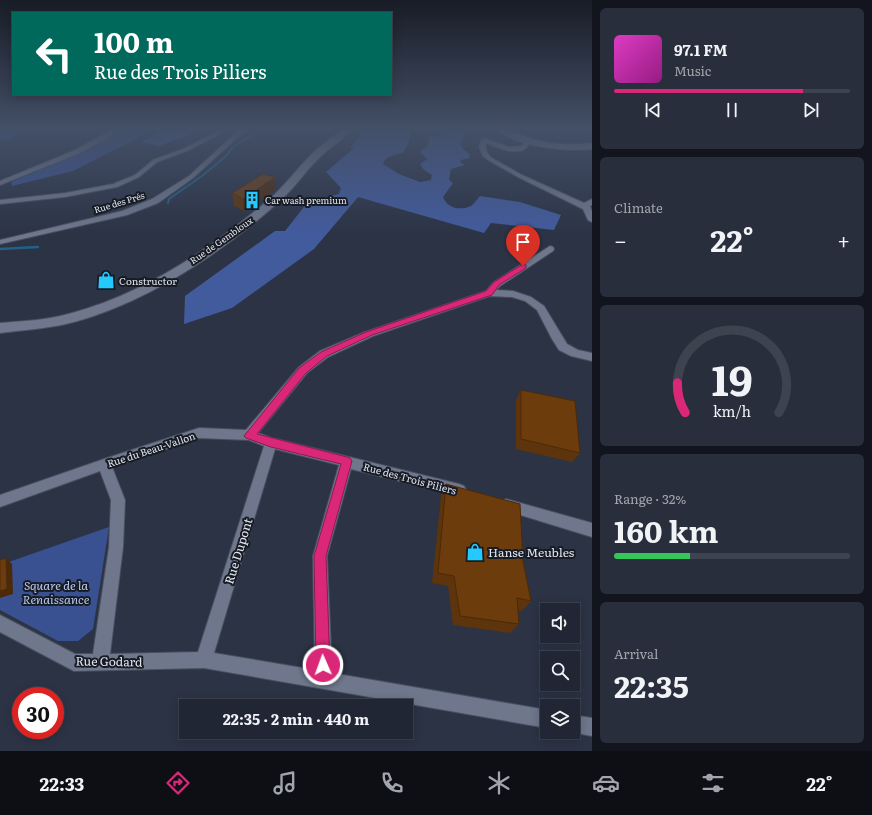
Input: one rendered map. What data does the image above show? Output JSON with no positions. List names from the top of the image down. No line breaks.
{"streets":{"main road":["Rue de Gembloux"],"street":["Rue des Prés","Rue du Beau-Vallon","Rue des Trois Piliers","Rue Dupont","Rue Godard"]},"crossings":[["Rue du Beau-Vallon","Rue des Trois Piliers"],["Rue des Trois Piliers","Rue Dupont"],["Rue Dupont","Rue Godard"]],"parks":["Square de la Renaissance"],"places":{"building":["Car wash premium"],"shop":["Constructor","Hanse Meubles"]},"page":{"turn":["100 m","Rue des Trois Piliers"],"song":["97.1 FM","Music"],"tile":["Climate",["Range · 32%","160 km"],["Arrival","22:35"]],"heat":["−","22°","+"],"limit":"30","trip":"22:35 · 2 min · 440 m","tabs":["22:33","22°"],"gauge":["19","km/h"]}}
